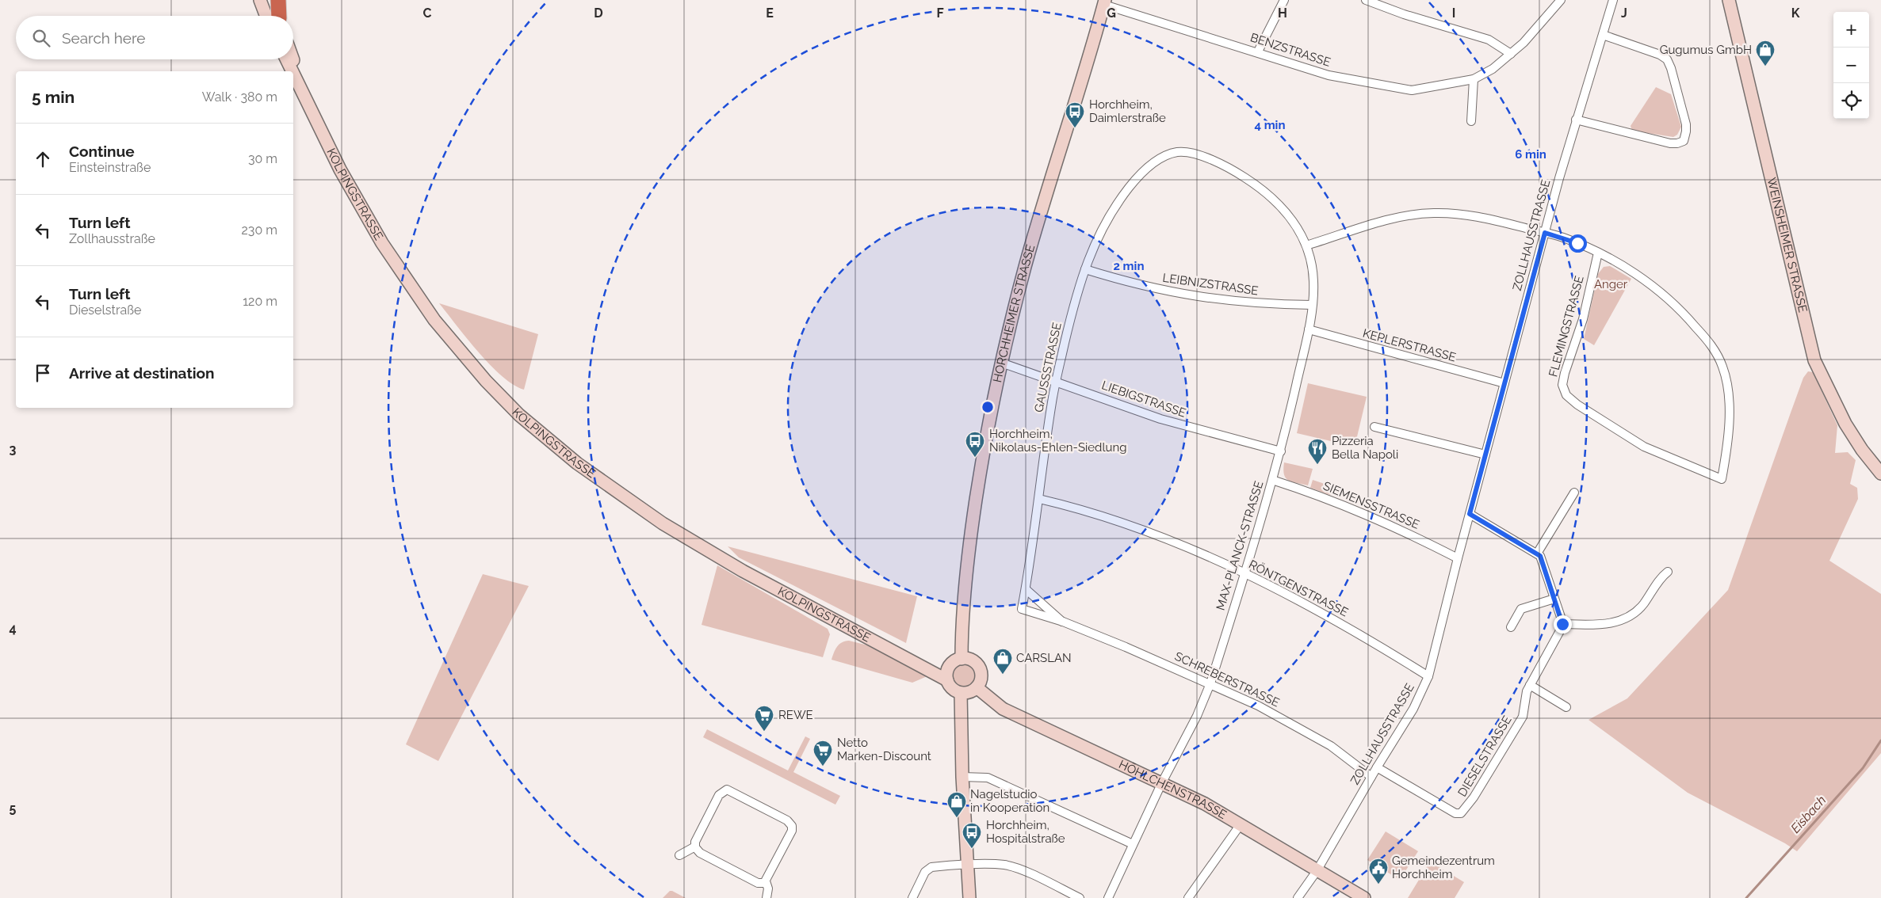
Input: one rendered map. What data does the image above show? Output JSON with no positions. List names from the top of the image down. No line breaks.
{"streets":{"main road":["KOLPINGSTRASSE","WEINSHEIMER STRASSE","HORCHHEIMER STRASSE","HÖHLCHENSTRASSE"],"street":["BENZSTRASSE","ZOLLHAUSSTRASSE","LEIBNIZSTRASSE","FLEMINGSTRASSE","KEPLERSTRASSE","GAUSSSTRASSE","LIEBIGSTRASSE","SIEMENSSTRASSE","MAX-PLANCK-STRASSE","RÖNTGENSTRASSE","SCHREBERSTRASSE","DIESELSTRASSE"]},"crossings":[["BENZSTRASSE","HORCHHEIMER STRASSE"],["KOLPINGSTRASSE","HORCHHEIMER STRASSE"],["KOLPINGSTRASSE","HÖHLCHENSTRASSE"],["ZOLLHAUSSTRASSE","KEPLERSTRASSE"],["ZOLLHAUSSTRASSE","SIEMENSSTRASSE"],["ZOLLHAUSSTRASSE","RÖNTGENSTRASSE"],["ZOLLHAUSSTRASSE","SCHREBERSTRASSE"],["ZOLLHAUSSTRASSE","DIESELSTRASSE"],["ZOLLHAUSSTRASSE","HÖHLCHENSTRASSE"],["LEIBNIZSTRASSE","GAUSSSTRASSE"],["LEIBNIZSTRASSE","MAX-PLANCK-STRASSE"],["HORCHHEIMER STRASSE","LIEBIGSTRASSE"],["HORCHHEIMER STRASSE","HÖHLCHENSTRASSE"],["KEPLERSTRASSE","MAX-PLANCK-STRASSE"],["GAUSSSTRASSE","LIEBIGSTRASSE"],["GAUSSSTRASSE","MAX-PLANCK-STRASSE"],["GAUSSSTRASSE","RÖNTGENSTRASSE"],["GAUSSSTRASSE","SCHREBERSTRASSE"],["LIEBIGSTRASSE","MAX-PLANCK-STRASSE"],["SIEMENSSTRASSE","MAX-PLANCK-STRASSE"],["MAX-PLANCK-STRASSE","RÖNTGENSTRASSE"],["MAX-PLANCK-STRASSE","SCHREBERSTRASSE"],["MAX-PLANCK-STRASSE","HÖHLCHENSTRASSE"]],"water":["Eisbach"],"parks":["Anger"],"places":{"shop":["Gugumus GmbH","CARSLAN","Nagelstudio in Kooperation"],"bus stop":["Horchheim, Daimlerstraße","Horchheim, Nikolaus-Ehlen-Siedlung","Horchheim, Hospitalstraße"],"restaurant":["Pizzeria Bella Napoli"],"supermarket":["REWE","Netto Marken-Discount"],"public building":["Gemeindezentrum Horchheim"]},"page":{"map_buttons":["+","−"],"search":"Search here","heading":["5 min","Walk · 380 m"],"list":[["Continue","Einsteinstraße","30 m"],["Turn left","Zollhausstraße","230 m"],["Turn left","Dieselstraße","120 m"],"Arrive at destination"]},"grid":{"columns":["C","D","E","F","G","H","I","J","K"],"rows":["3","4","5"]},"rings":["4 min","6 min","2 min"]}
